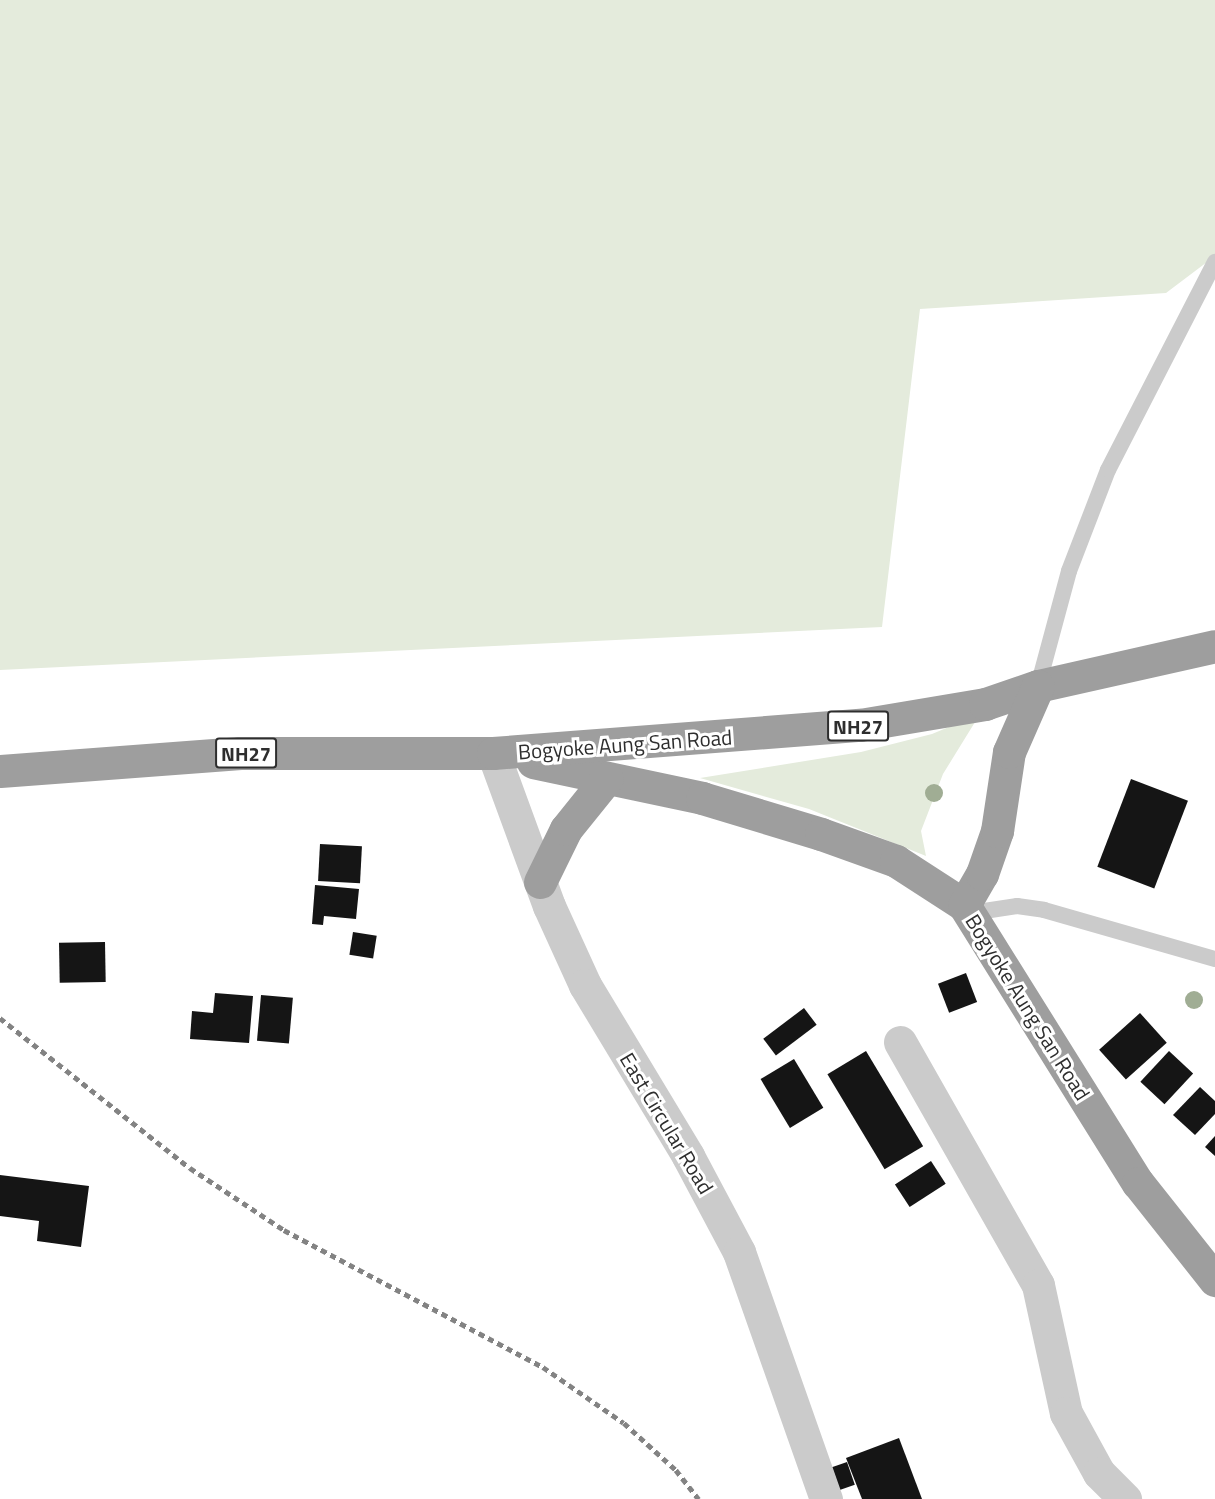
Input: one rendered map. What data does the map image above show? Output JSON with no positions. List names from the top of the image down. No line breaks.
{"streets":{"highway":["NH27","Bogyoke Aung San Road"],"street":["East Circular Road"]},"crossings":[["Bogyoke Aung San Road","East Circular Road"]]}
